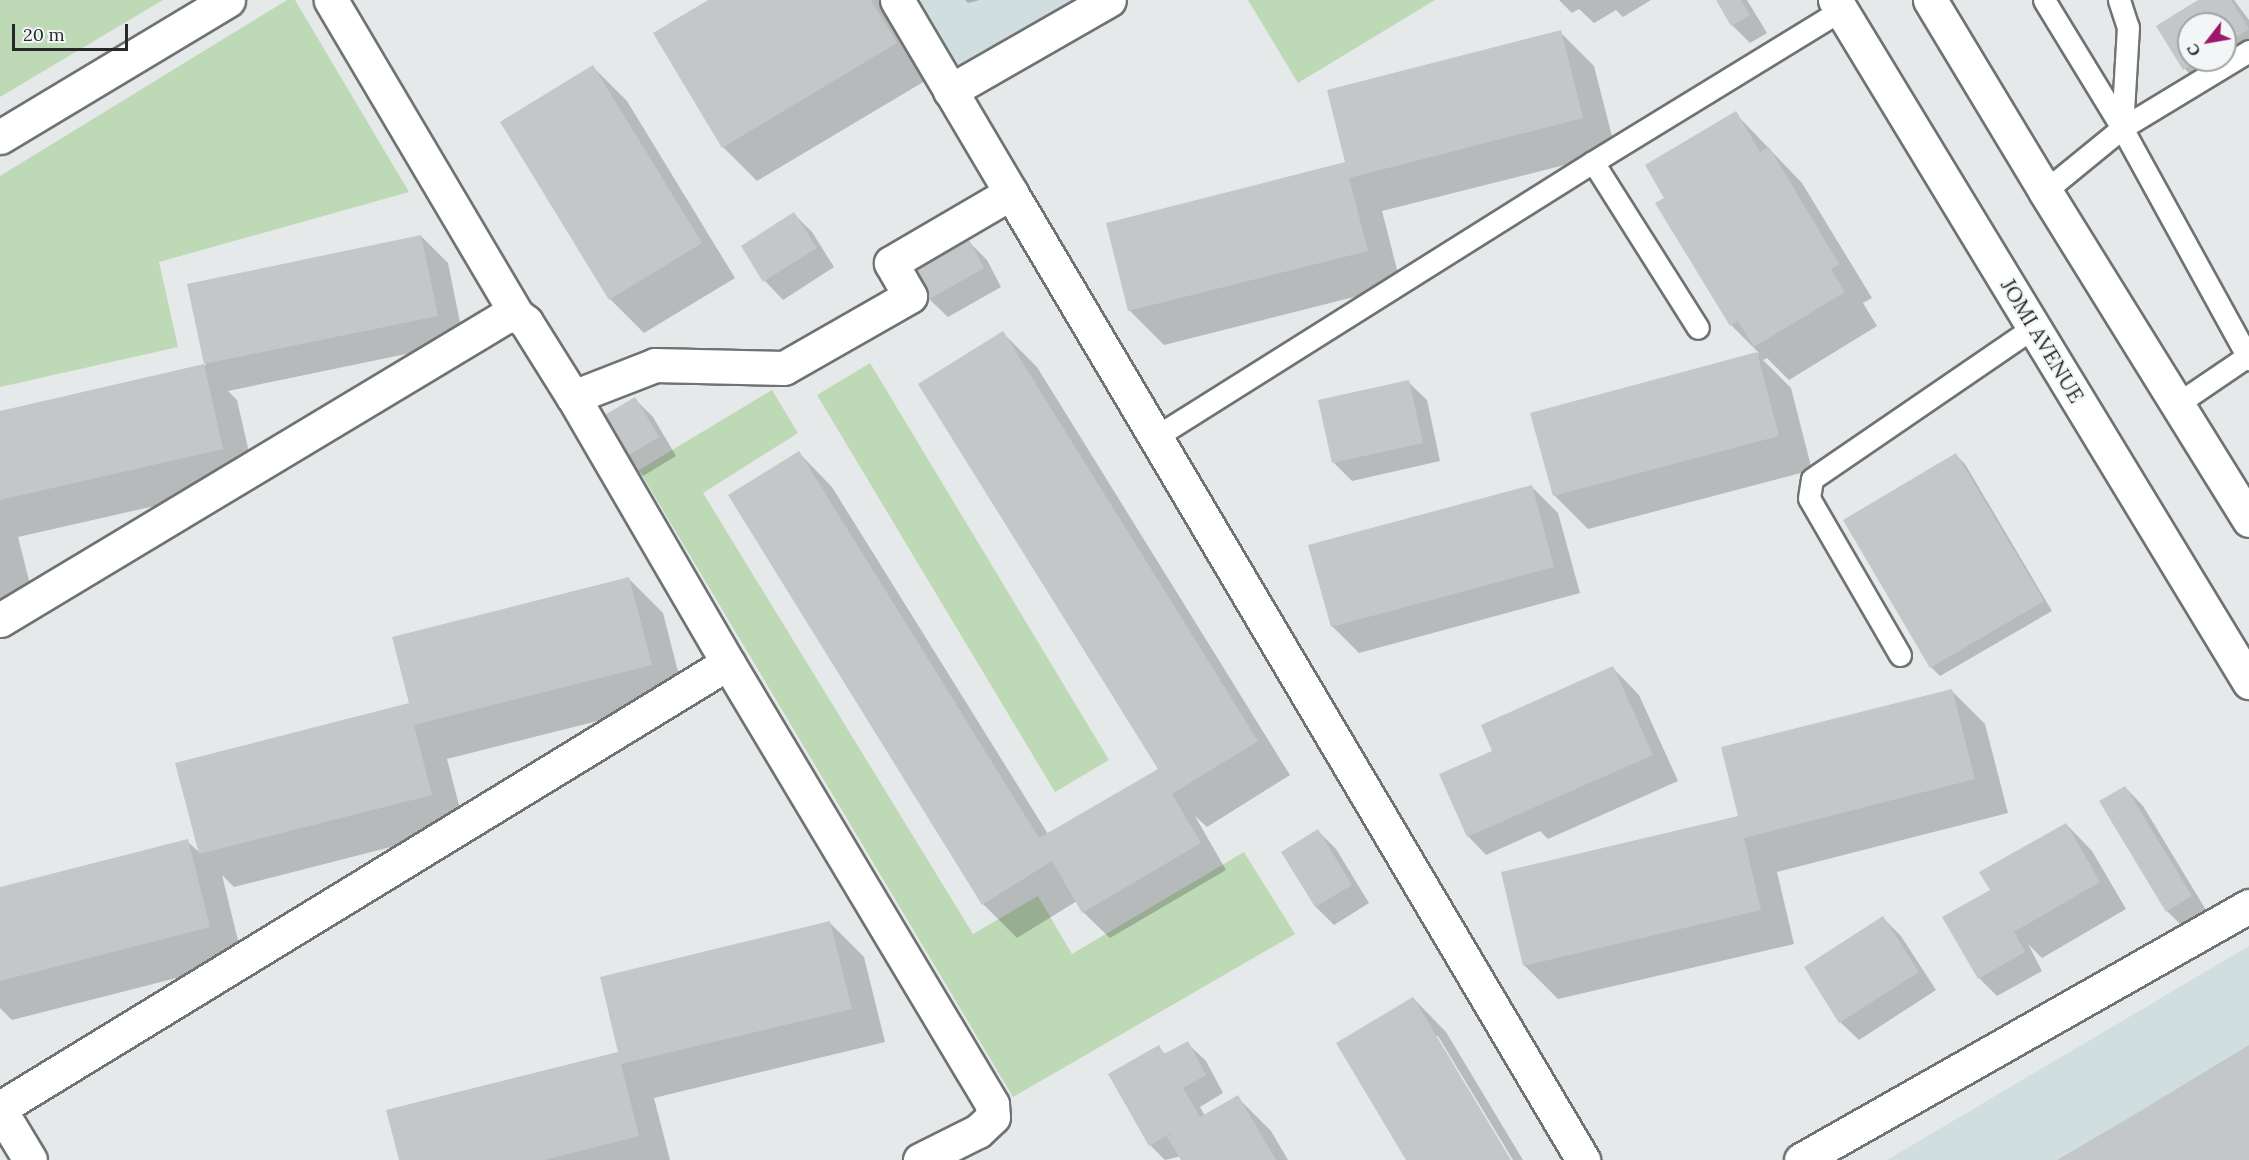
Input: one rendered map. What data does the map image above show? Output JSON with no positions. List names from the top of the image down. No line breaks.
{"streets":{"main road":["JOMI AVENUE"]},"scale_bar":"20 m","north":"bottom left"}
